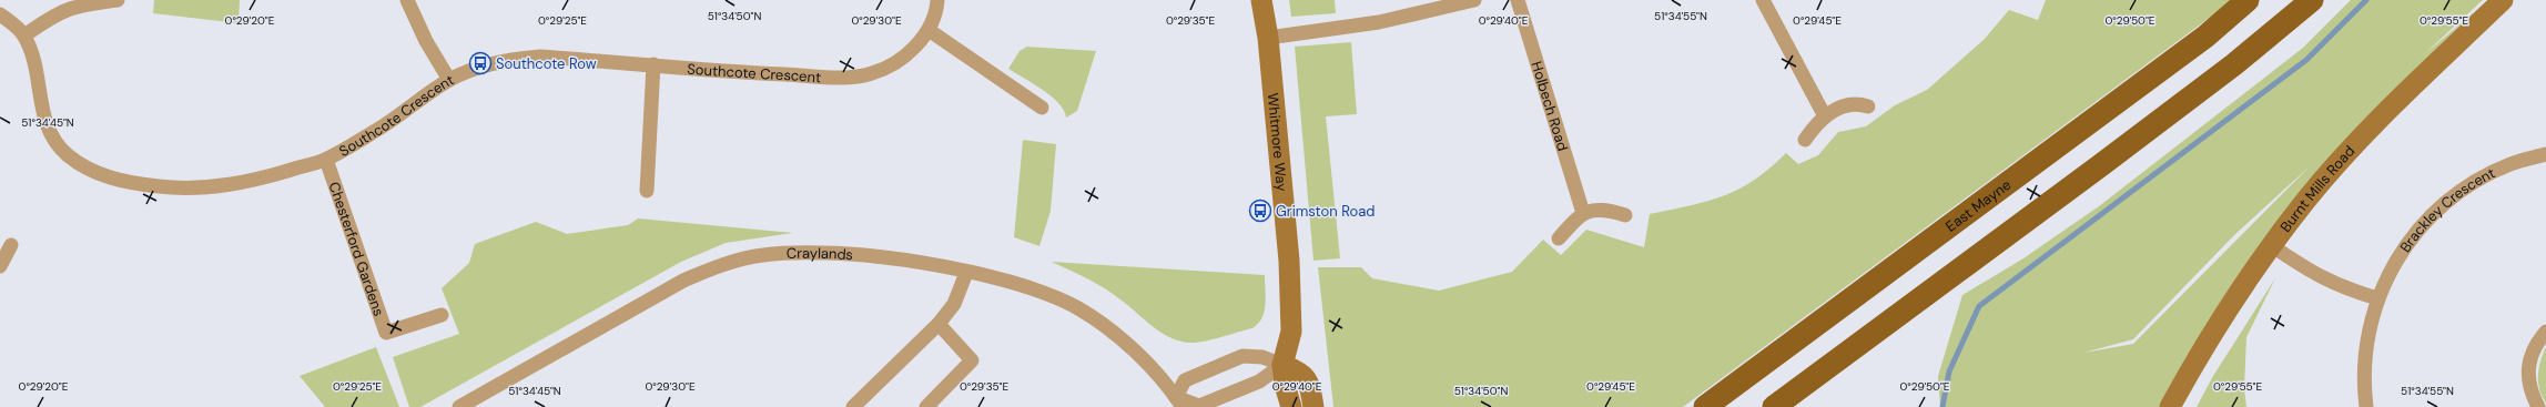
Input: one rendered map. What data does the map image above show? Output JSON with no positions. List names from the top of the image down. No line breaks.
{"streets":{"main road":["East Mayne"],"street":["Southcote Crescent","Holbech Road","Whitmore Way","Burnt Mills Road","Brackley Crescent","Chesterford Gardens","Craylands"]},"crossings":[["Southcote Crescent","Chesterford Gardens"]],"places":{"bus stop":["Southcote Row","Grimston Road"]},"coordinates":["51°34'50\"N","51°34'55\"N","0°29'20\"E","0°29'25\"E","0°29'30\"E","0°29'35\"E","0°29'40\"E","0°29'45\"E","0°29'50\"E","0°29'55\"E","51°34'45\"N"]}
